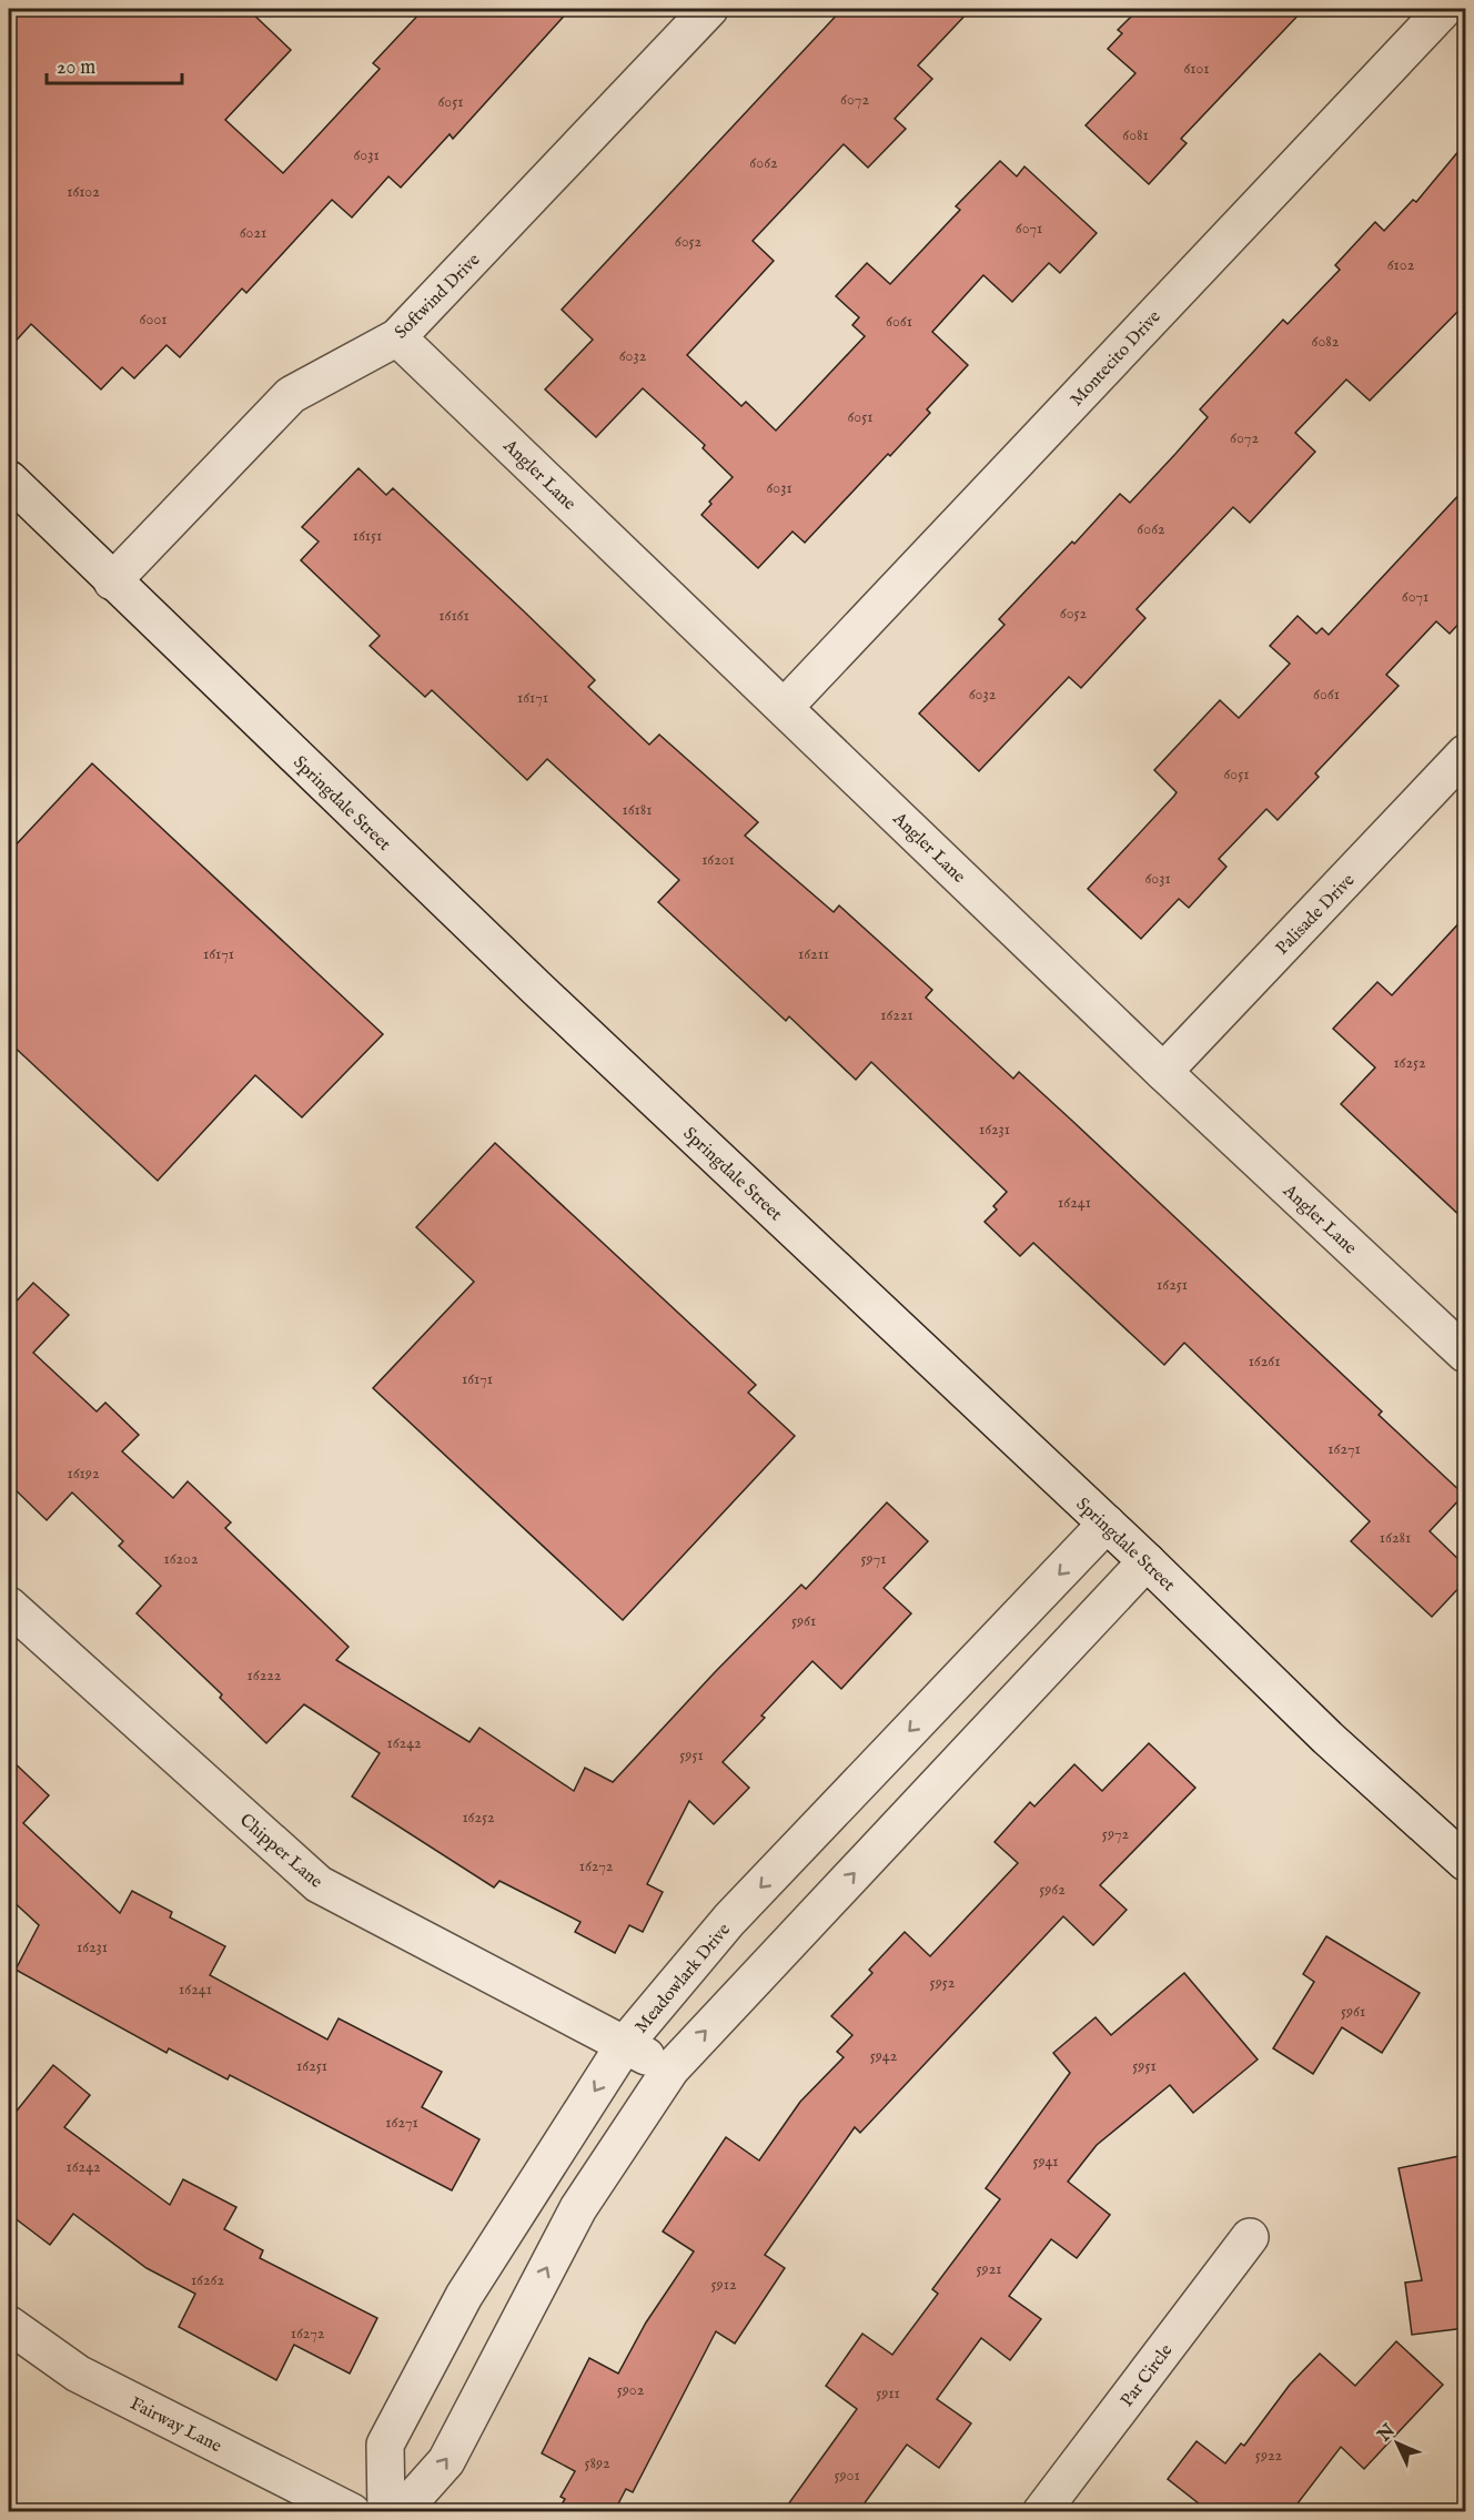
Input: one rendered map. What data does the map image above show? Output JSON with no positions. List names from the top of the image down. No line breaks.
{"streets":{"street":["Softwind Drive","Montecito Drive","Angler Lane","Springdale Street","Palisade Drive","Chipper Lane","Meadowlark Drive","Par Circle","Fairway Lane"]},"crossings":[["Softwind Drive","Angler Lane"],["Softwind Drive","Springdale Street"],["Montecito Drive","Angler Lane"],["Angler Lane","Palisade Drive"],["Springdale Street","Meadowlark Drive"],["Chipper Lane","Meadowlark Drive"]],"house_numbers":["6101","6072","6051","6081","6031","6062","16102","6071","6021","6052","6102","6001","6061","6082","6032","6051","6072","6031","6062","16151","6071","6052","16161","6032","6061","16171","6051","16181","16201","6031","16171","16211","16221","16252","16231","16241","16251","16261","16171","16271","16192","16281","16202","5971","5961","16222","16242","5951","16252","5972","16272","5962","16231","5952","16241","5961","5942","16251","5951","16271","5941","16242","5921","16262","5912","16272","5902","5911","5922","5892","5901"],"scale_bar":"20 m","north":"top left"}
